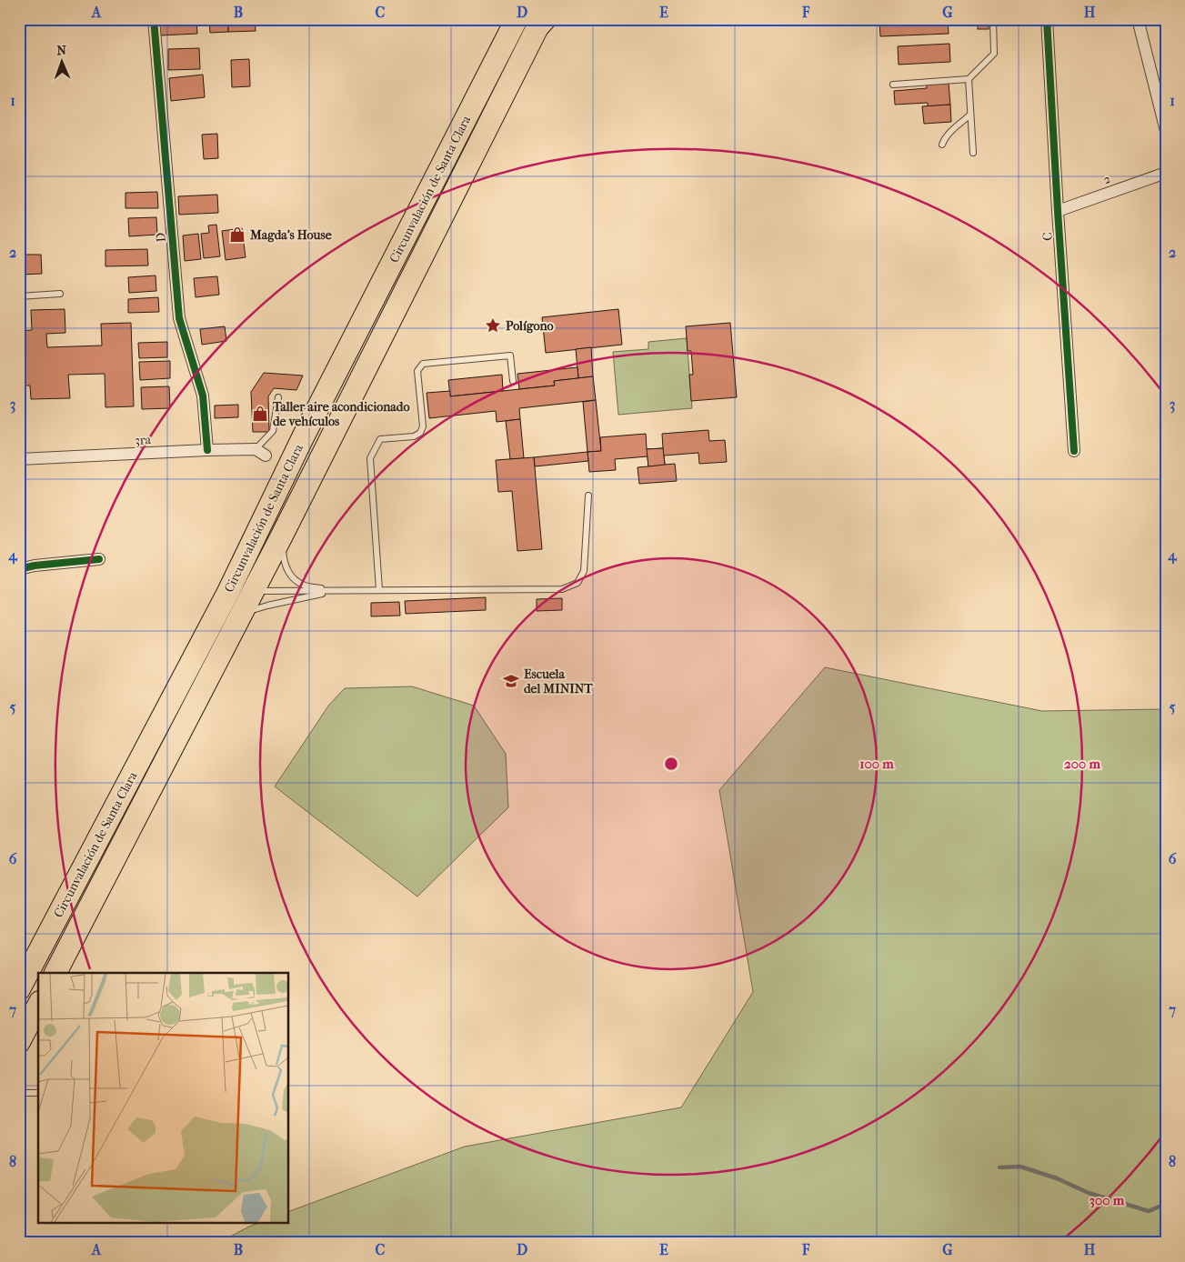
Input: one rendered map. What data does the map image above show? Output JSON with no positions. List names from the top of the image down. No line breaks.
{"streets":{"highway":["Circunvalación de Santa Clara"],"street":["2","C","D","3ra"]},"crossings":[["2","C"],["D","3ra"]],"places":{"shop":["Magda’s House","Taller aire acondicionado de vehículos"],"place":["Polígono"],"school or university":["Escuela del MININT"]},"north":"top","grid":{"columns":["A","B","C","D","E","F","G","H"],"rows":["1","2","3","4","5","6","7","8"]},"rings":["100 m","200 m","300 m"]}
